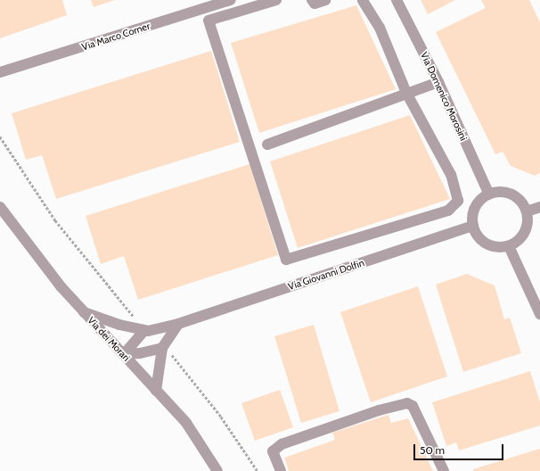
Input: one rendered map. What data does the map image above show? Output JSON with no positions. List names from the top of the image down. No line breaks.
{"streets":{"street":["Via Marco Corner","Via Domenico Morosini","Via Giovanni Dolfin","Via dei Morari"]},"crossings":[["Via Domenico Morosini","Via Giovanni Dolfin"],["Via Giovanni Dolfin","Via dei Morari"]],"scale_bar":"50 m"}
